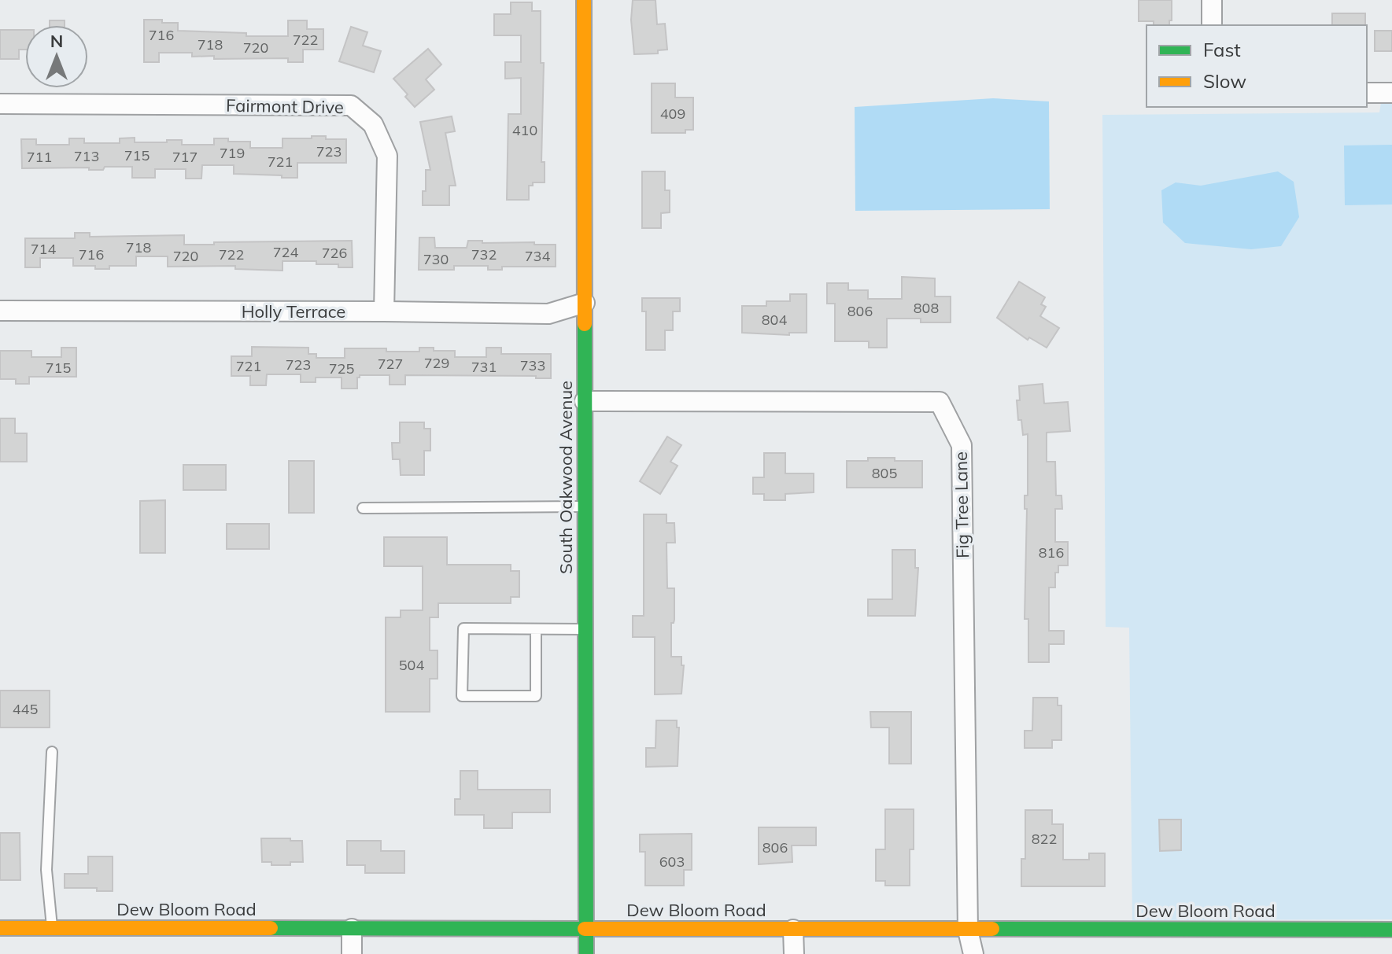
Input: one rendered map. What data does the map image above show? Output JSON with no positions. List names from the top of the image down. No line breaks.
{"streets":{"street":["Fairmont Drive","Holly Terrace","South Oakwood Avenue","Fig Tree Lane","Dew Bloom Road"]},"crossings":[["Fairmont Drive","Holly Terrace"],["Holly Terrace","South Oakwood Avenue"],["South Oakwood Avenue","Fig Tree Lane"],["South Oakwood Avenue","Dew Bloom Road"],["Fig Tree Lane","Dew Bloom Road"]],"house_numbers":["716","722","718","720","409","410","723","719","715","713","711","717","721","718","714","724","726","716","722","732","720","734","730","808","806","804","729","727","723","733","721","731","715","725","805","816","504","445","822","806","603"],"legend":["Fast","Slow"],"north":"top"}
